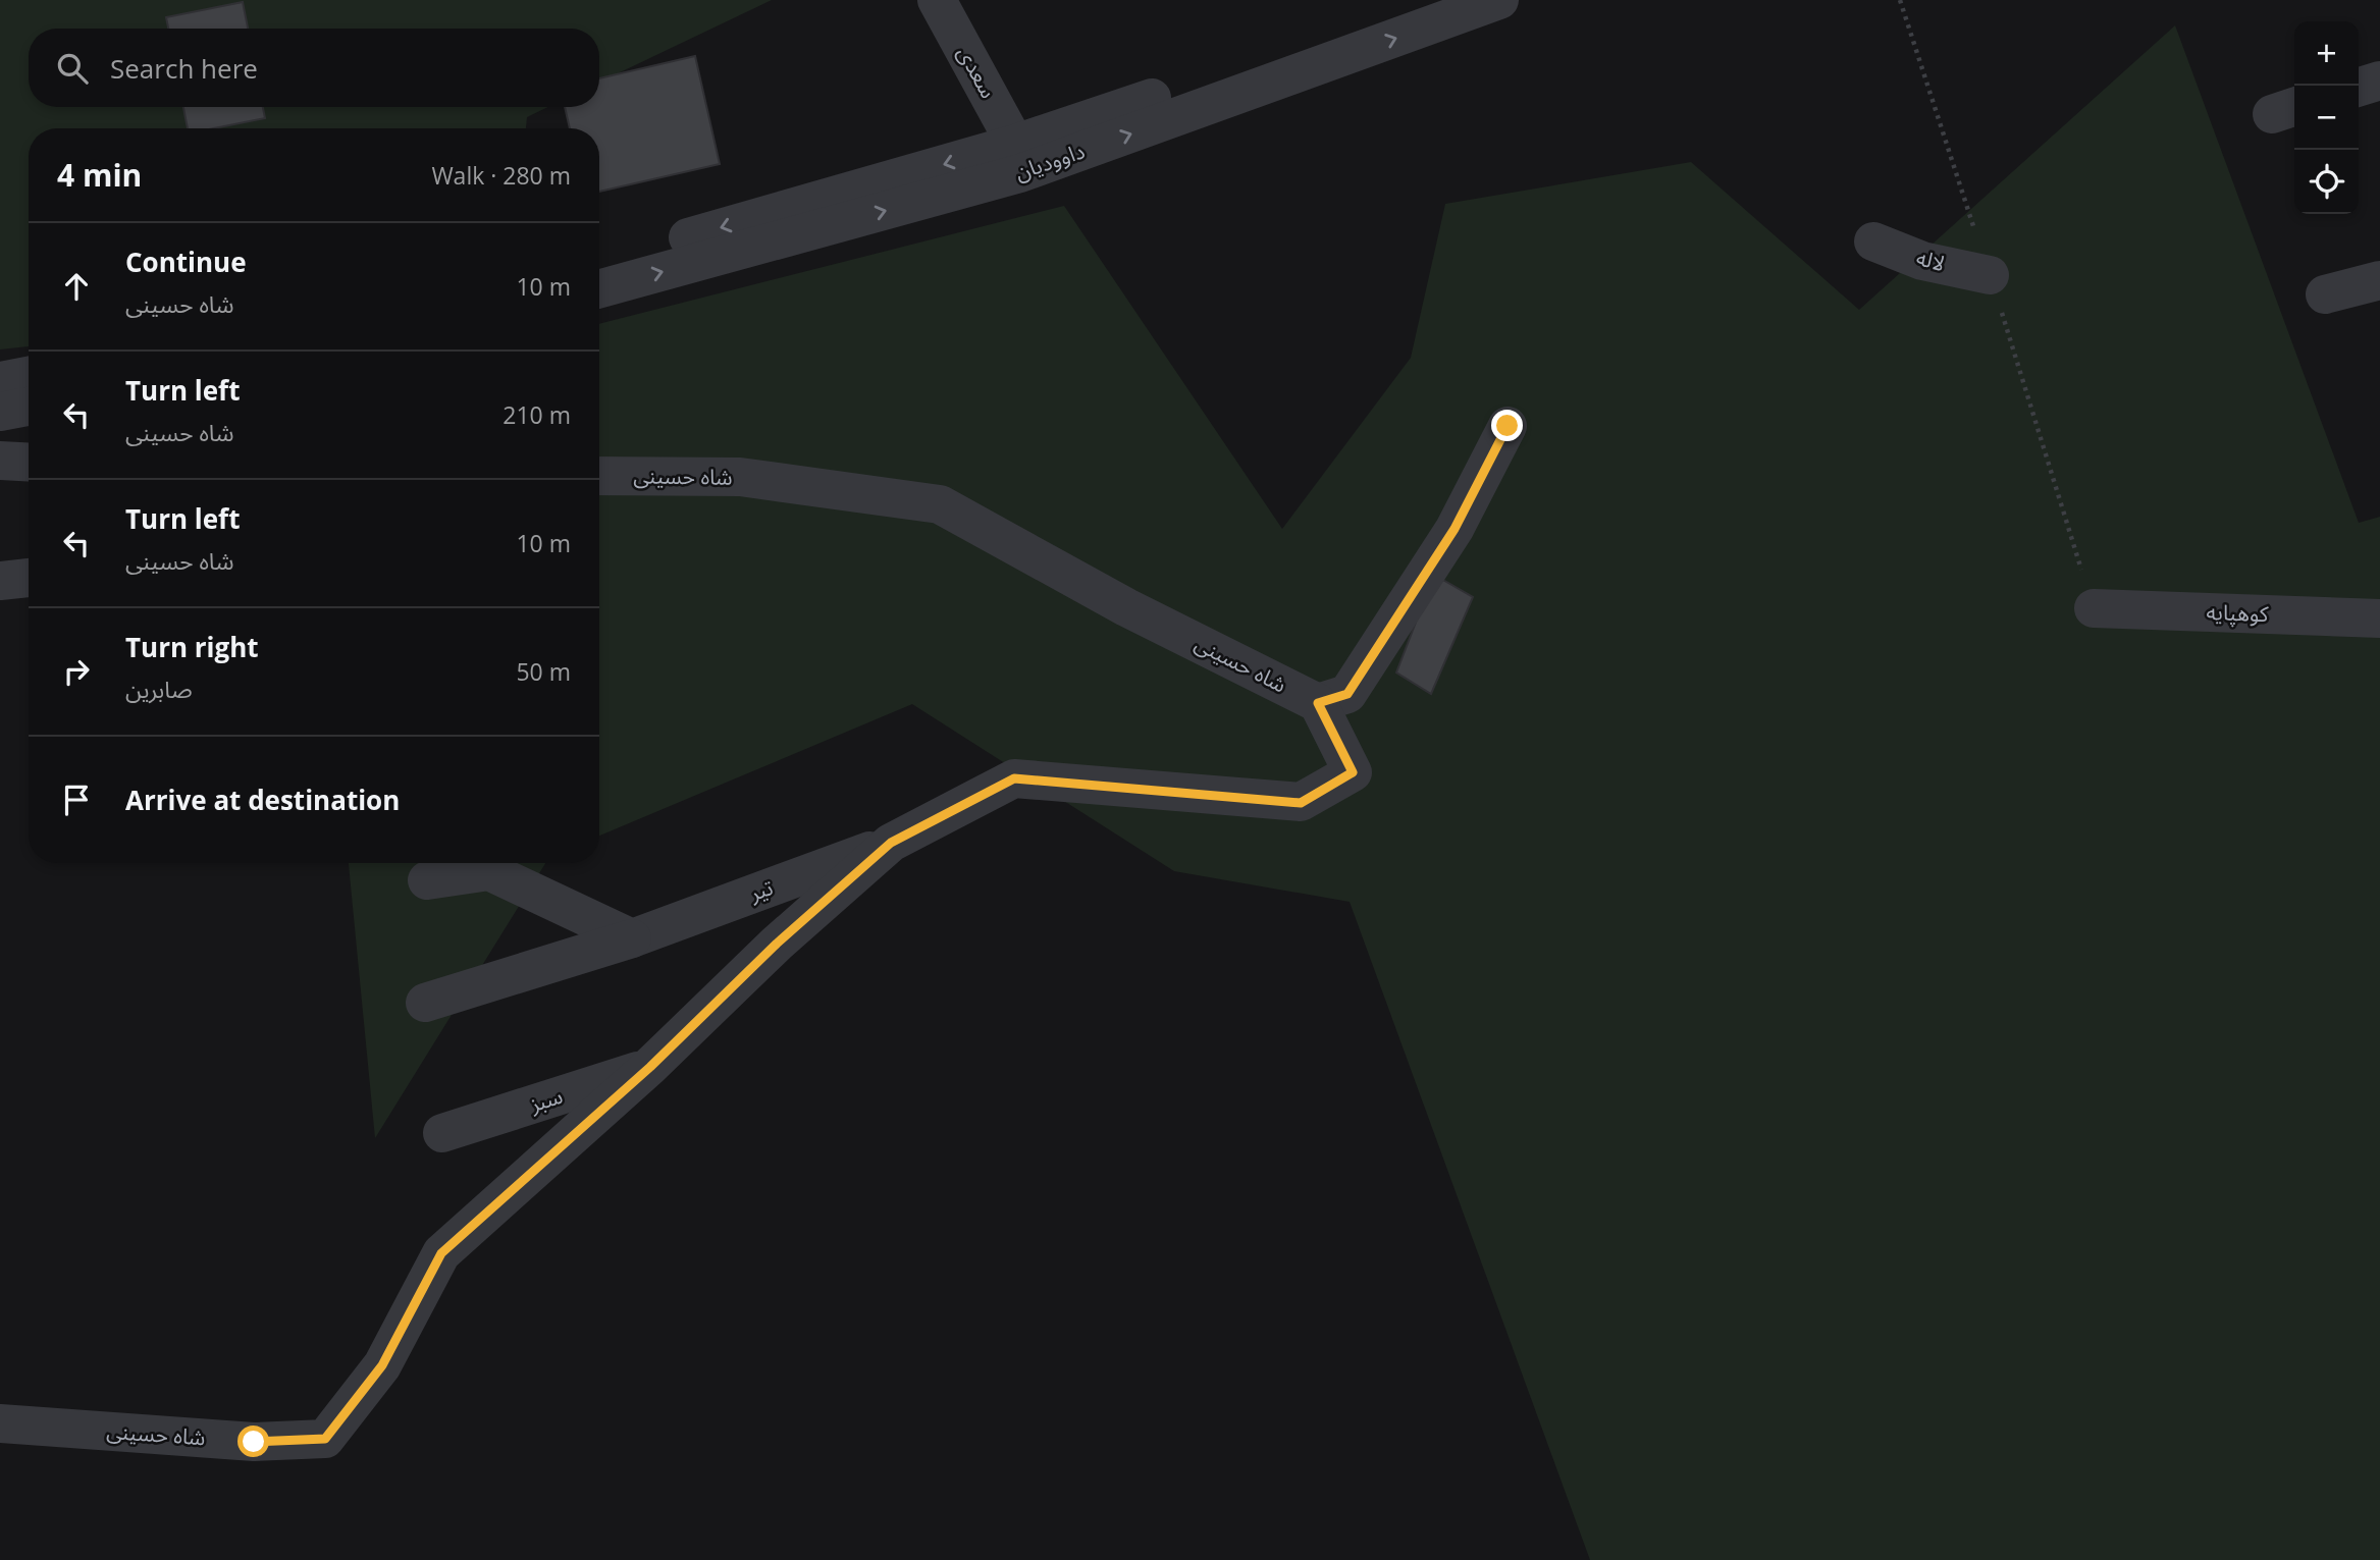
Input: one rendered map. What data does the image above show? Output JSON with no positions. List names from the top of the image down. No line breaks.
{"streets":{"street":["سعدی","داوودیان","لاله","شاه حسینی","کوهپایه","تیر","سبز"]},"crossings":[["سعدی","داوودیان"],["شاه حسینی","تیر"],["شاه حسینی","سبز"]],"page":{"map_buttons":["+","−"],"search":"Search here","heading":["4 min","Walk · 280 m"],"list":[["Continue","شاه حسینی","10 m"],["Turn left","شاه حسینی","210 m"],["Turn left","شاه حسینی","10 m"],["Turn right","صابرین","50 m"],"Arrive at destination"]}}
